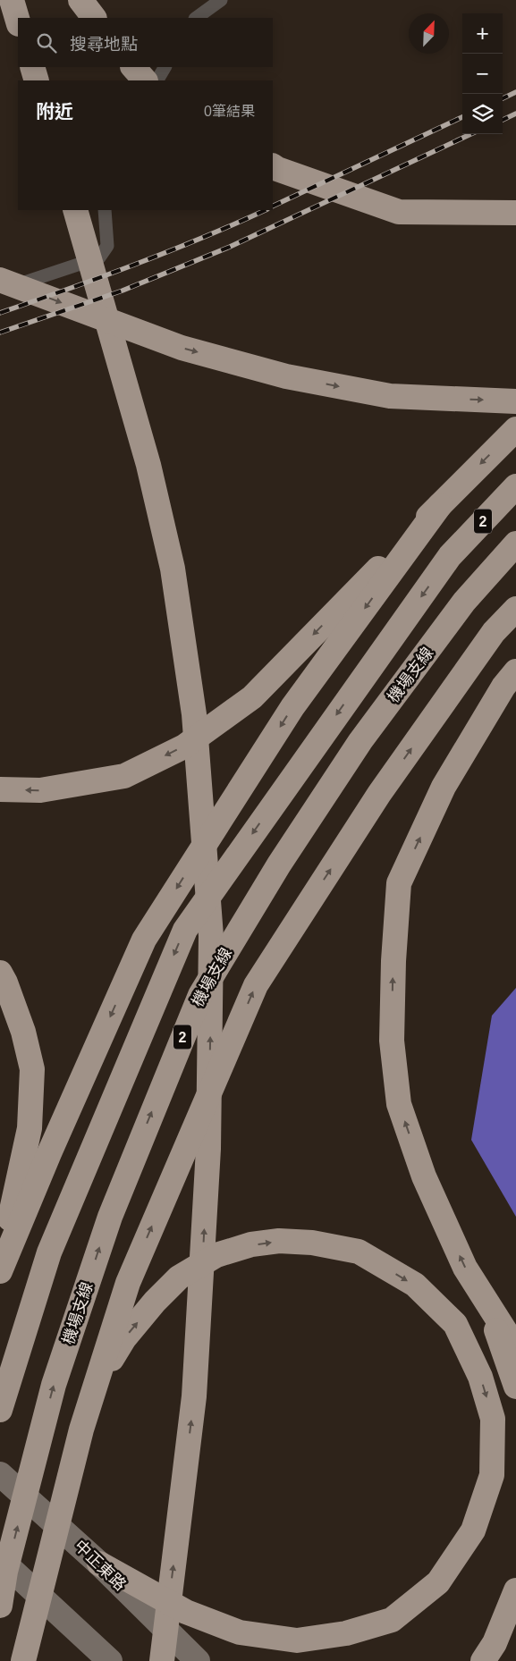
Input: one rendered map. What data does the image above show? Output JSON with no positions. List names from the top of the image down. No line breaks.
{"streets":{"highway":["2","機場支線"],"main road":["中正東路"]},"north":"top right","page":{"map_buttons":["+","−"],"search":"搜尋地點","heading":["附近","0筆結果"]}}
